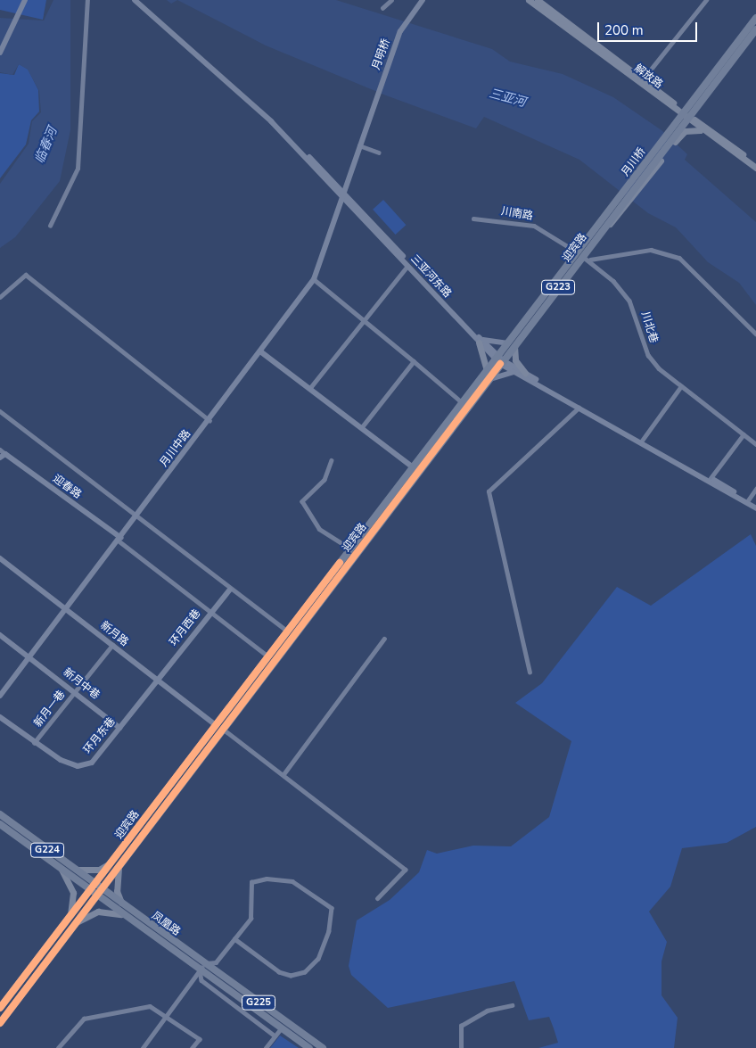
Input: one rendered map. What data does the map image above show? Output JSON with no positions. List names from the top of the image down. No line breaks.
{"streets":{"highway":["月川桥","迎宾路","G223","G224","凤凰路","G225"],"main road":["解放路"],"street":["月明桥","川南路","三亚河东路","川北巷","月川中路","迎春路","环月西巷","新月路","新月中巷","新月一巷","环月东巷"]},"crossings":[["月明桥","月川中路"],["解放路","G223"],["月川桥","迎宾路"],["月川桥","G223"],["川南路","迎宾路"],["川南路","川北巷"],["迎宾路","三亚河东路"],["迎宾路","川北巷"],["迎宾路","新月路"],["迎宾路","凤凰路"],["三亚河东路","月川中路"],["月川中路","迎春路"],["月川中路","新月路"],["月川中路","新月中巷"],["环月西巷","新月路"],["环月西巷","环月东巷"],["新月路","新月一巷"],["新月路","环月东巷"],["新月中巷","新月一巷"],["新月中巷","环月东巷"],["新月一巷","环月东巷"]],"water":["三亚河","临春河"],"scale_bar":"200 m"}
